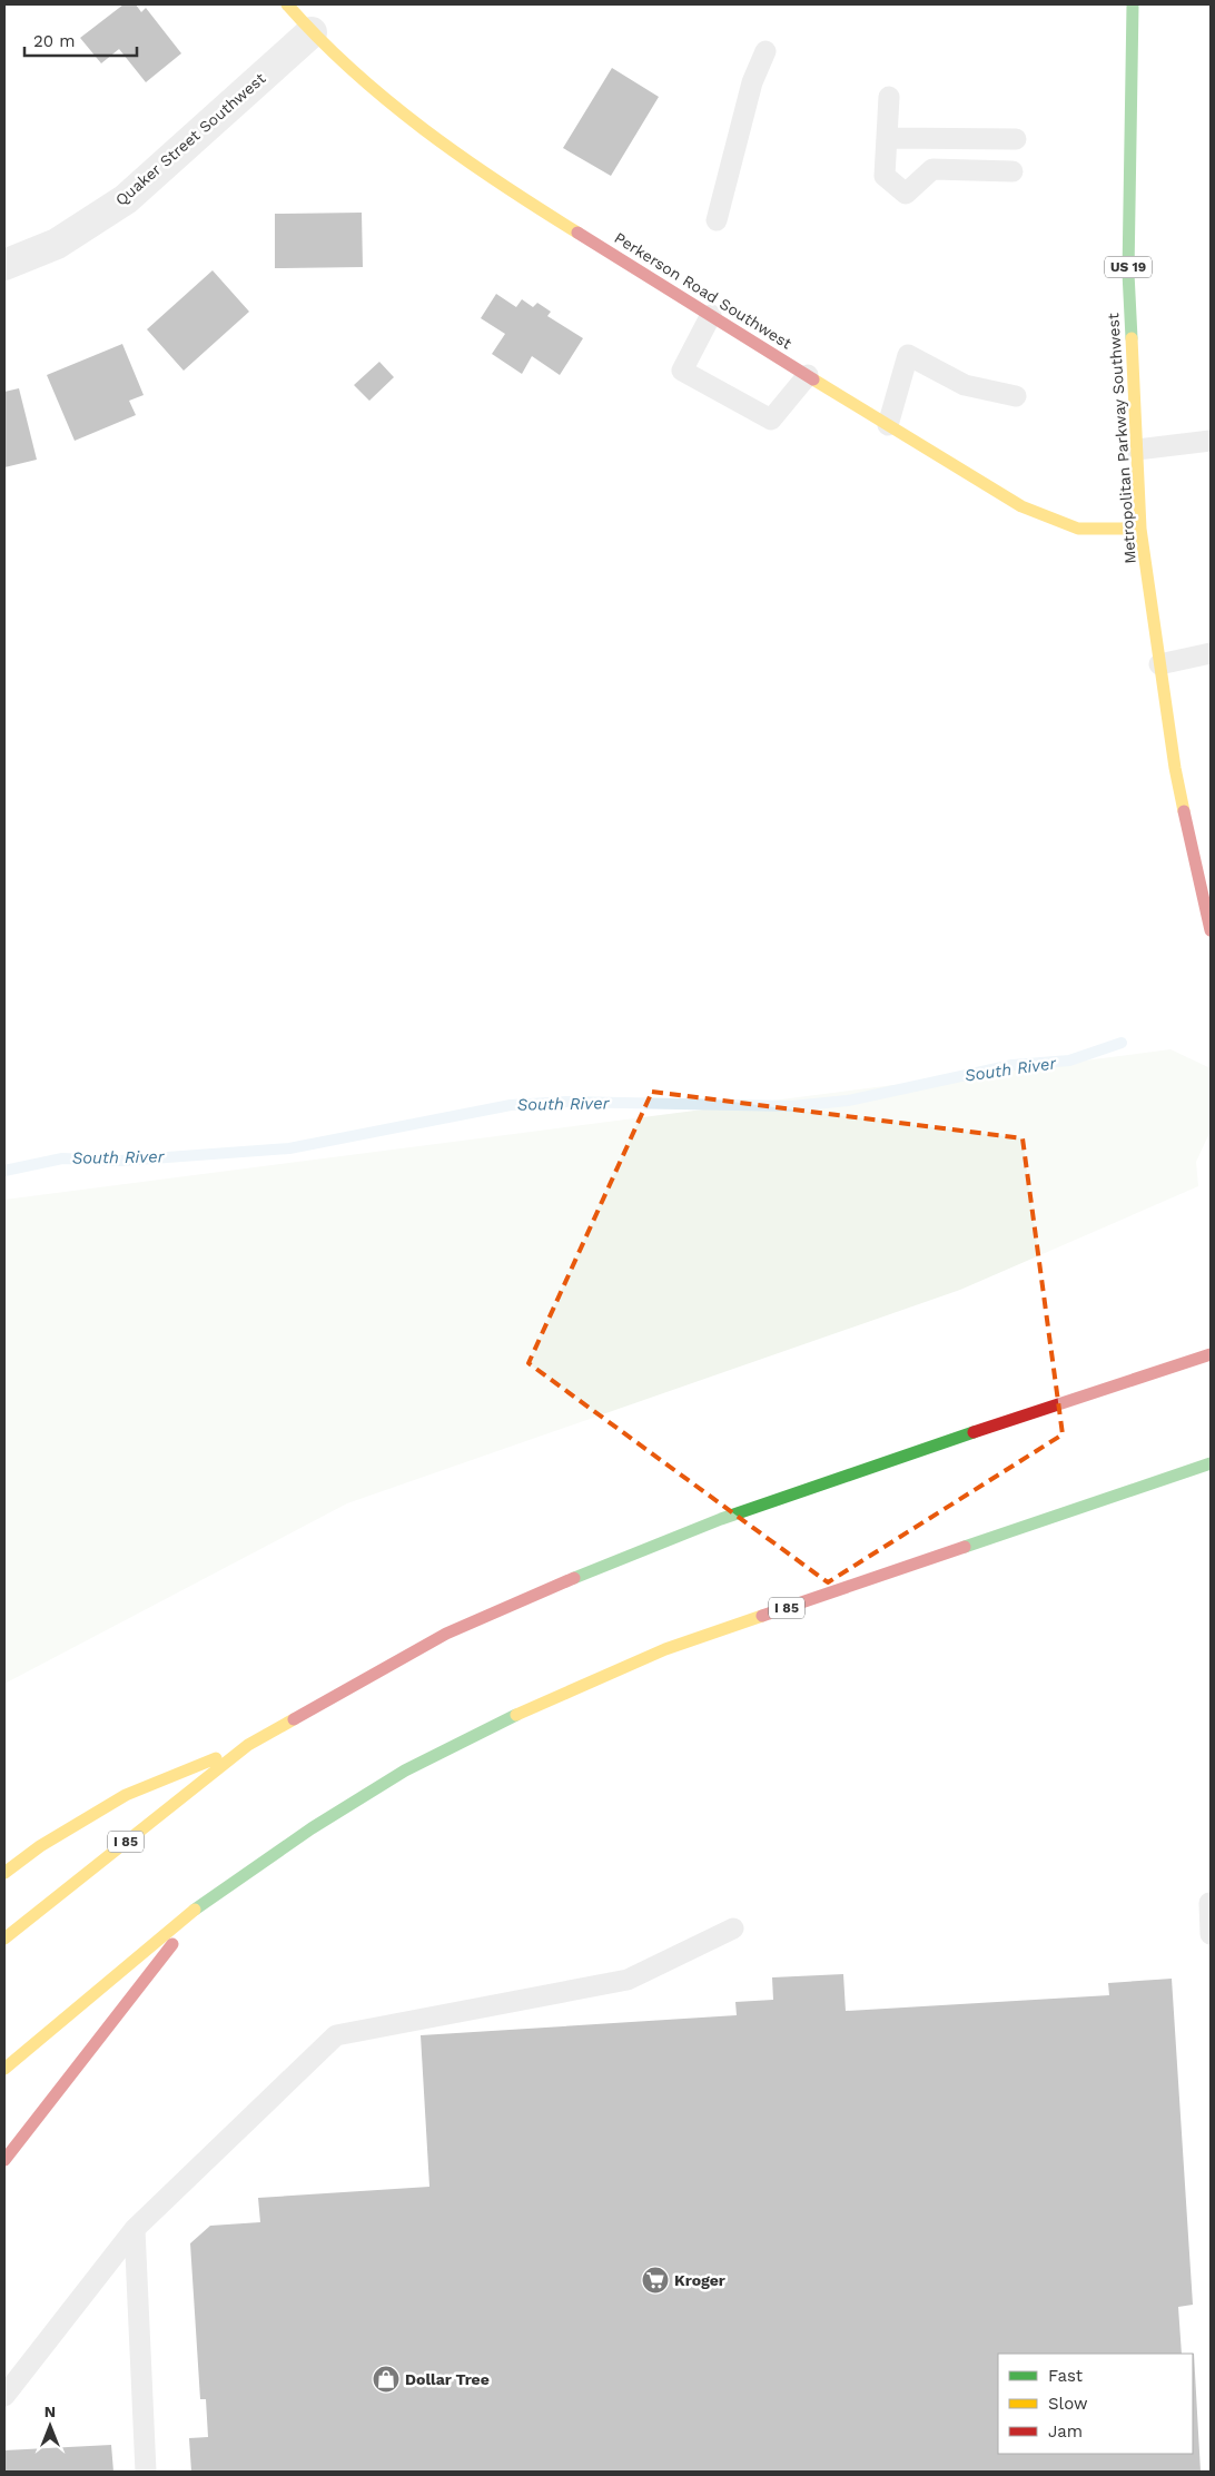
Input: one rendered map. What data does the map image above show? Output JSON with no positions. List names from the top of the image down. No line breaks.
{"streets":{"main road":["US 19","Perkerson Road Southwest","Metropolitan Parkway Southwest","I 85"],"street":["Quaker Street Southwest"]},"crossings":[["Quaker Street Southwest","Perkerson Road Southwest"],["Perkerson Road Southwest","Metropolitan Parkway Southwest"]],"water":["South River"],"places":{"supermarket":["Kroger"],"shop":["Dollar Tree"]},"legend":["Fast","Slow","Jam"],"scale_bar":"20 m","north":"top"}
